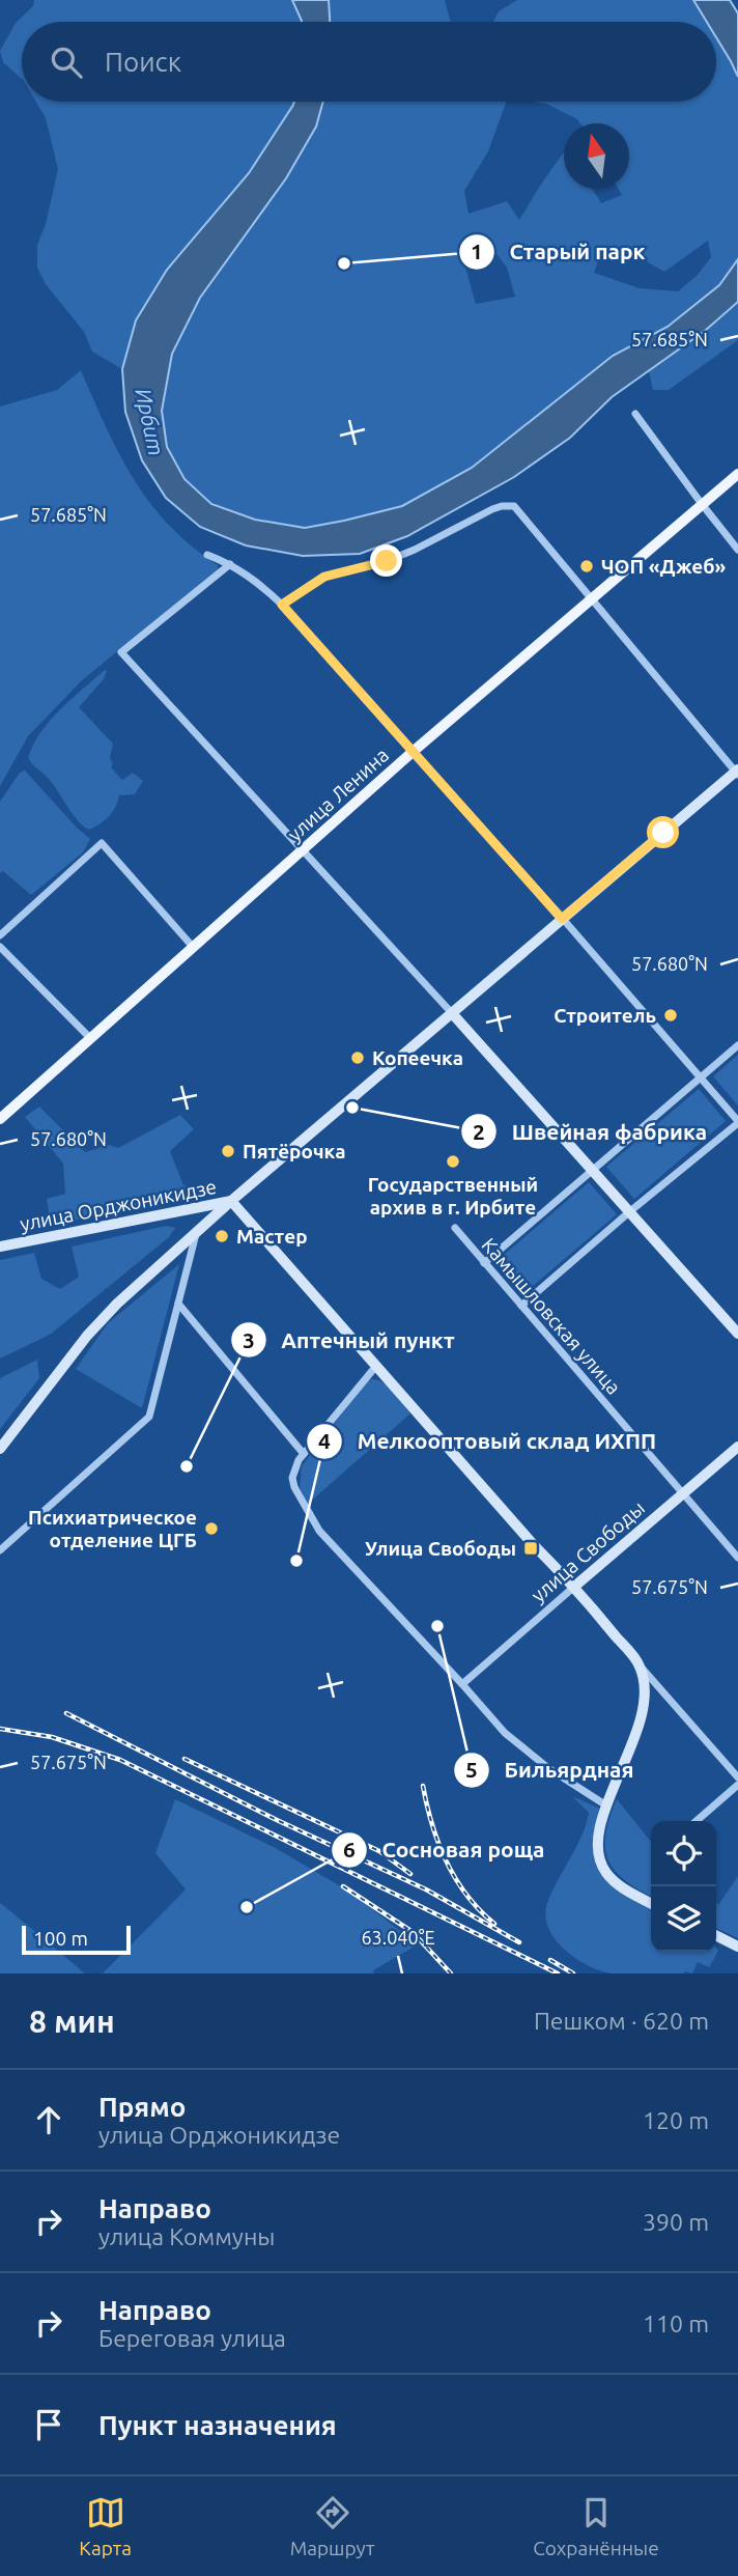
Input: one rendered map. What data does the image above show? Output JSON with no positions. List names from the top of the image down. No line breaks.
{"streets":{"main road":["улица Ленина"],"street":["улица Орджоникидзе","Камышловская улица","улица Свободы"]},"crossings":[["Камышловская улица","улица Свободы"]],"water":["Ирбит"],"places":{"other":["Старый парк","ЧОП «Джеб»","Строитель","Копеечка","Швейная фабрика","Пятёрочка","Государственный архив в г. Ирбите","Мастер","Аптечный пункт","Психиатрическое отделение ЦГБ","Мелкооптовый склад ИХПП","Бильярдная","Сосновая роща"],"transit":["Улица Свободы"]},"scale_bar":"100 m","north":"top","page":{"search":"Поиск","scale":"100 m","heading":["8 мин","Пешком · 620 m"],"list":[["Прямо","улица Орджоникидзе","120 m"],["Направо","улица Коммуны","390 m"],["Направо","Береговая улица","110 m"],"Пункт назначения"],"nav":["Карта","Маршрут","Сохранённые"]},"coordinates":["57.685°N","57.680°N","57.675°N","63.040°E"]}
